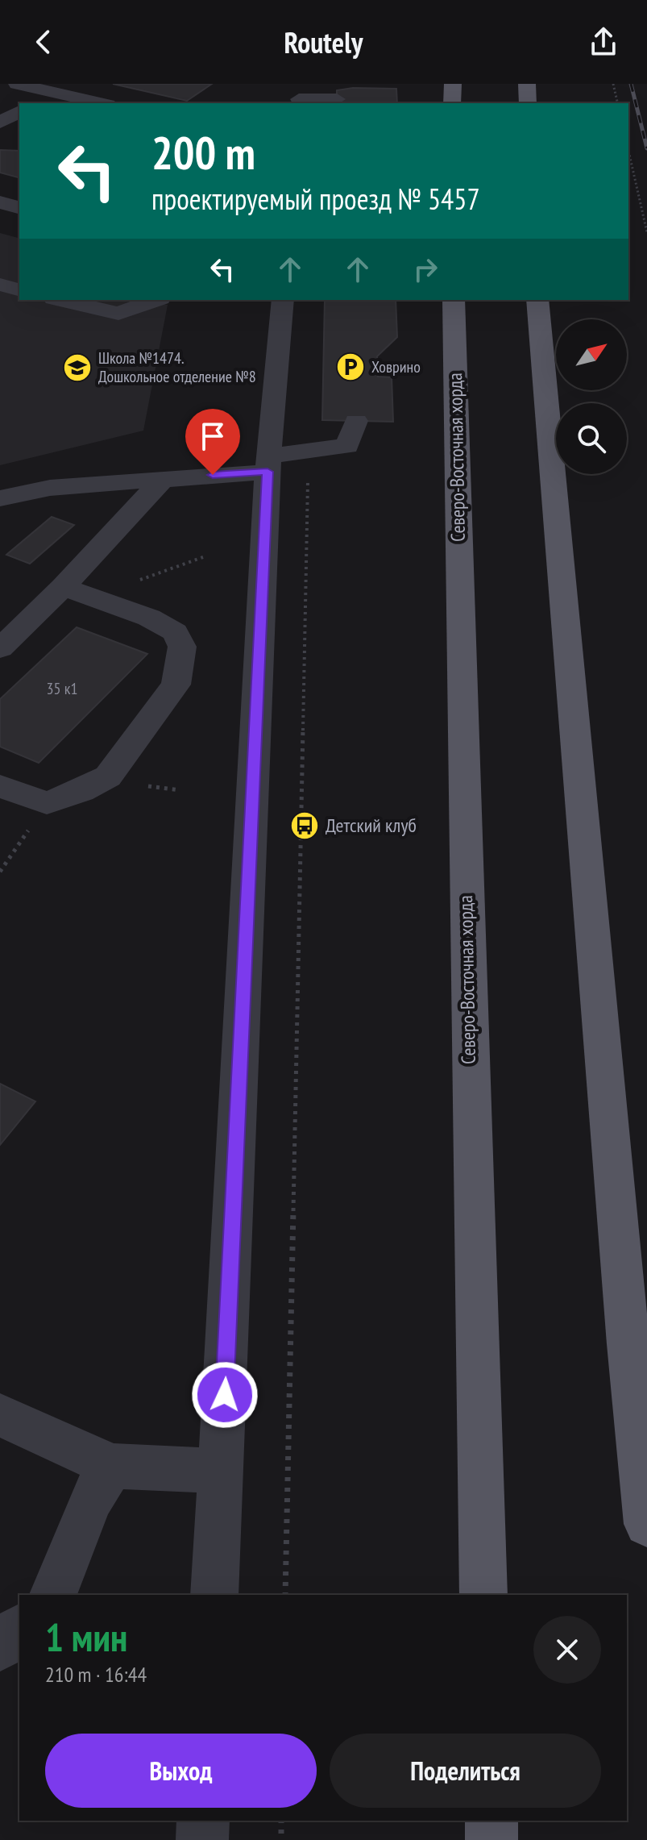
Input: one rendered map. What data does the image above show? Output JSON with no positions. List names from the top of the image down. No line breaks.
{"streets":{"main road":["Северо-Восточная хорда"]},"places":{"parking":["Ховрино"],"school or university":["Школа №1474. Дошкольное отделение №8"],"bus stop":["Детский клуб"]},"house_numbers":["35 к1"],"north":"top right","page":{"header":"Routely","turn":["200 m","проектируемый проезд № 5457"],"heading":["1 мин","210 m · 16:44"],"buttons":["Выход","Поделиться"]}}
